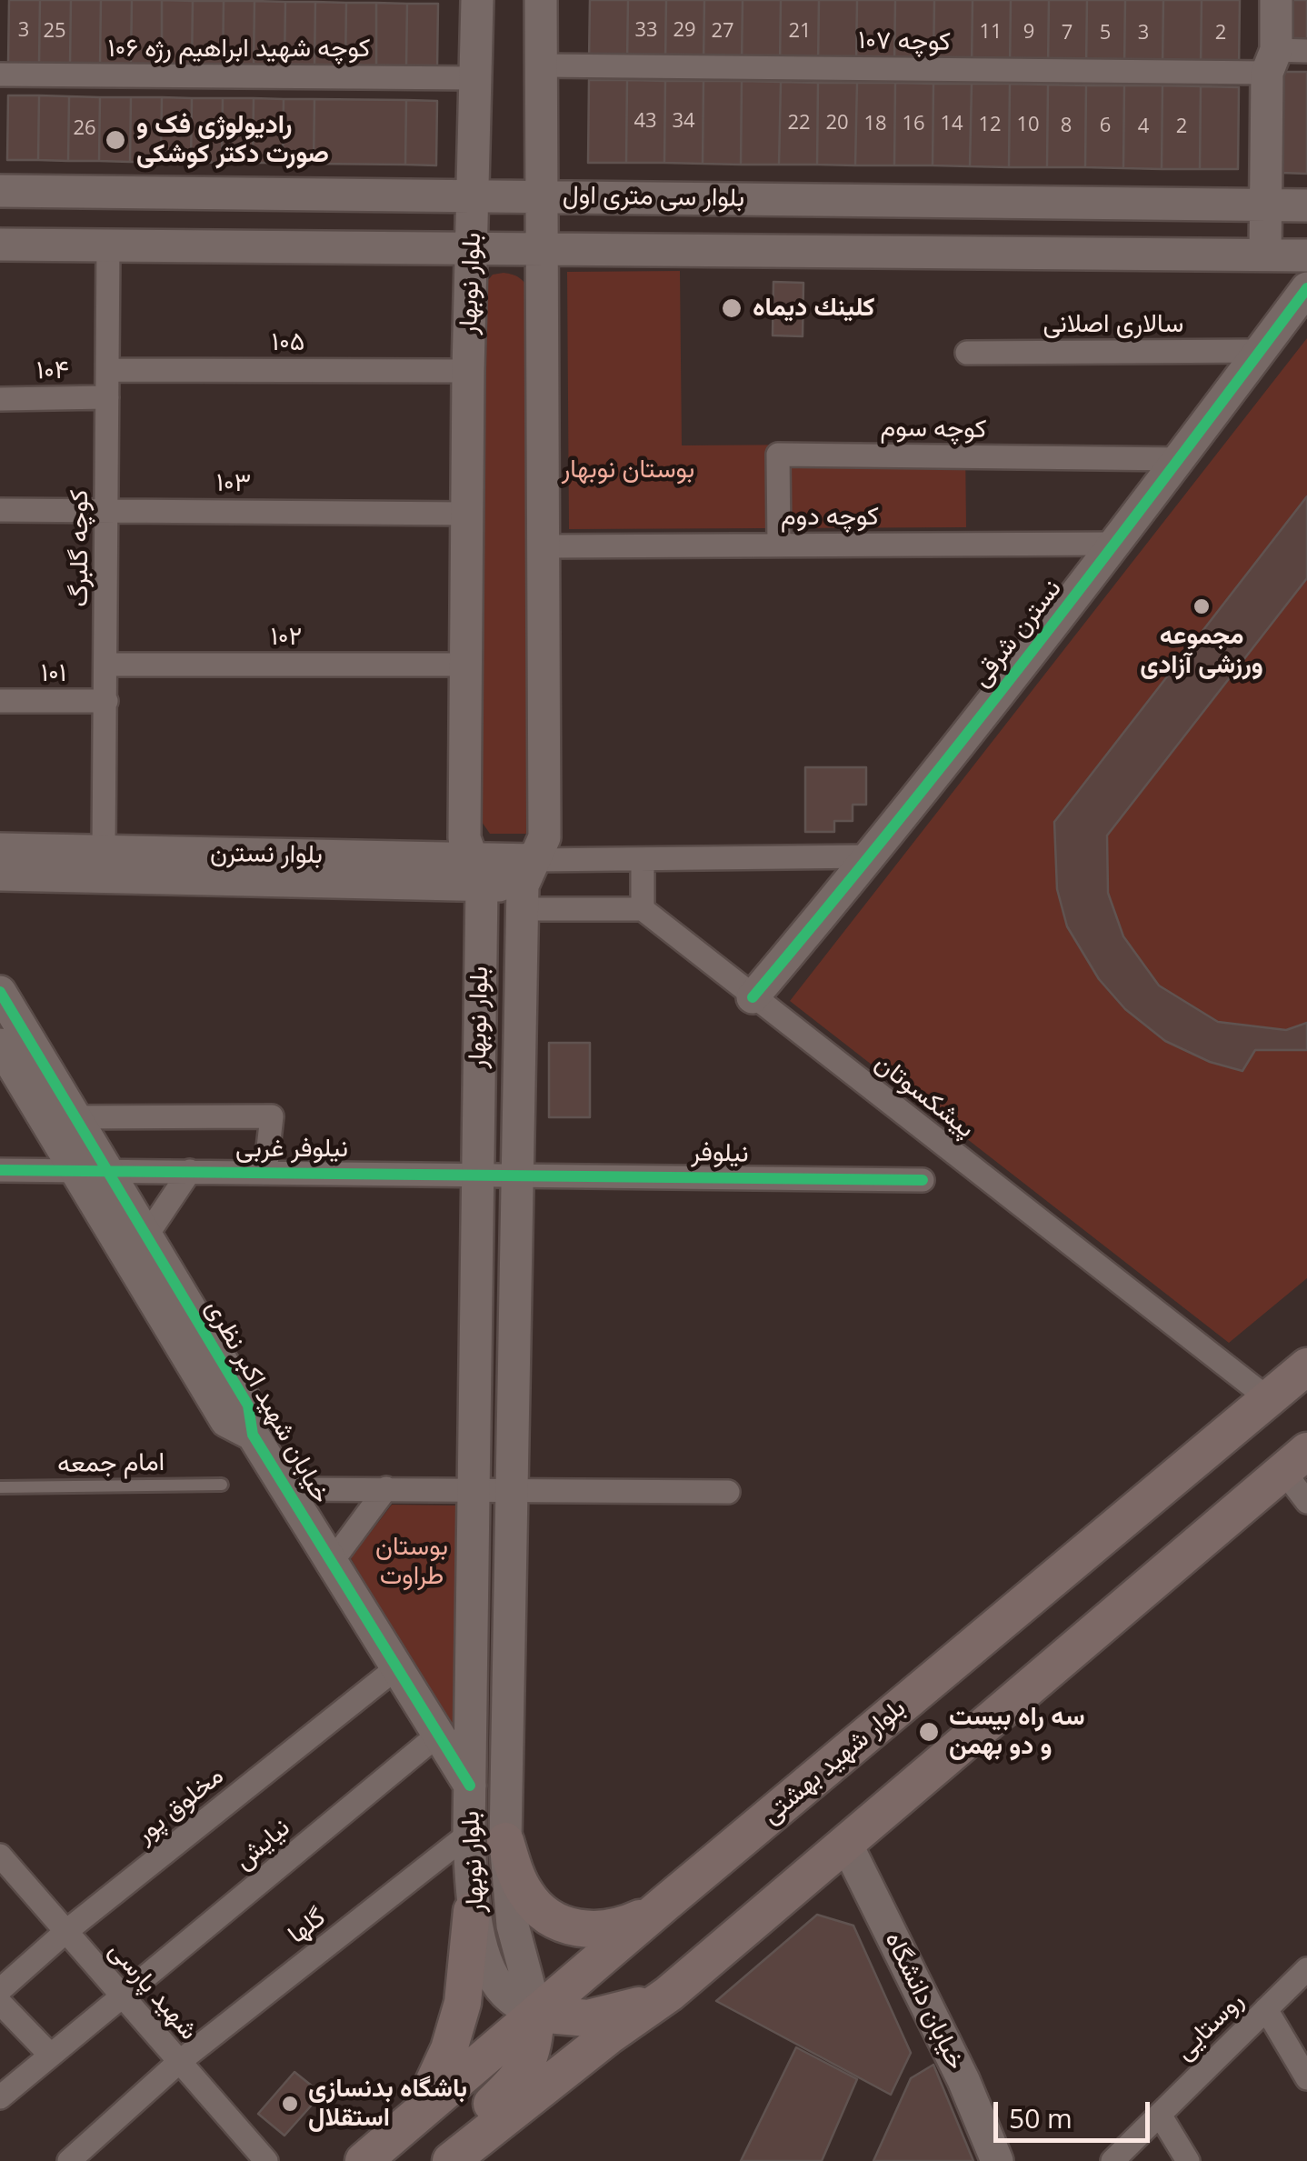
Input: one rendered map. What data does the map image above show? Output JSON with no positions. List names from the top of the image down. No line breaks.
{"streets":{"main road":["بلوار سی متری اول","بلوار نوبهار","نسترن شرقی","بلوار نسترن","خیابان شهید اکبر نظری","بلوار شهید بهشتی","خیابان دانشگاه"],"street":["کوچه ۱۰۷","کوچه شهید ابراهیم رژه ۱۰۶","سالاری اصلانی","۱۰۵","۱۰۴","کوچه سوم","۱۰۳","کوچه دوم","کوچه گلبرگ","۱۰۲","۱۰۱","پیشکسوتان","نیلوفر غربی","نیلوفر","مخلوق پور","نیایش","گلها","شهید پارسی","روستایی"],"lane":["امام جمعه"]},"crossings":[["کوچه ۱۰۷","بلوار نوبهار"],["کوچه شهید ابراهیم رژه ۱۰۶","بلوار نوبهار"],["بلوار سی متری اول","بلوار نوبهار"],["بلوار سی متری اول","کوچه گلبرگ"],["بلوار نوبهار","۱۰۵"],["بلوار نوبهار","۱۰۳"],["بلوار نوبهار","کوچه دوم"],["بلوار نوبهار","۱۰۲"],["بلوار نوبهار","بلوار نسترن"],["بلوار نوبهار","نیلوفر غربی"],["بلوار نوبهار","نیلوفر"],["بلوار نوبهار","خیابان شهید اکبر نظری"],["بلوار نوبهار","بلوار شهید بهشتی"],["بلوار نوبهار","گلها"],["سالاری اصلانی","نسترن شرقی"],["۱۰۵","کوچه گلبرگ"],["۱۰۴","کوچه گلبرگ"],["کوچه سوم","کوچه دوم"],["کوچه سوم","نسترن شرقی"],["۱۰۳","کوچه گلبرگ"],["کوچه دوم","نسترن شرقی"],["کوچه گلبرگ","۱۰۲"],["کوچه گلبرگ","۱۰۱"],["کوچه گلبرگ","بلوار نسترن"],["نسترن شرقی","پیشکسوتان"],["پیشکسوتان","بلوار شهید بهشتی"],["نیلوفر غربی","نیلوفر"],["نیلوفر غربی","خیابان شهید اکبر نظری"],["خیابان شهید اکبر نظری","مخلوق پور"],["خیابان شهید اکبر نظری","نیایش"],["مخلوق پور","شهید پارسی"],["نیایش","شهید پارسی"],["گلها","شهید پارسی"]],"parks":["بوستان نوبهار","بوستان طراوت"],"places":["رادیولوژی فک و صورت دکتر کوشکی","كلينك ديماه","مجموعه ورزشی آزادی","سه راه بیست و دو بهمن","باشگاه بدنسازی استقلال"],"house_numbers":["3","33","29","25","27","21","11","9","7","5","3","2","43","34","22","20","18","16","14","12","10","8","6","4","2","26"],"scale_bar":"50 m"}
